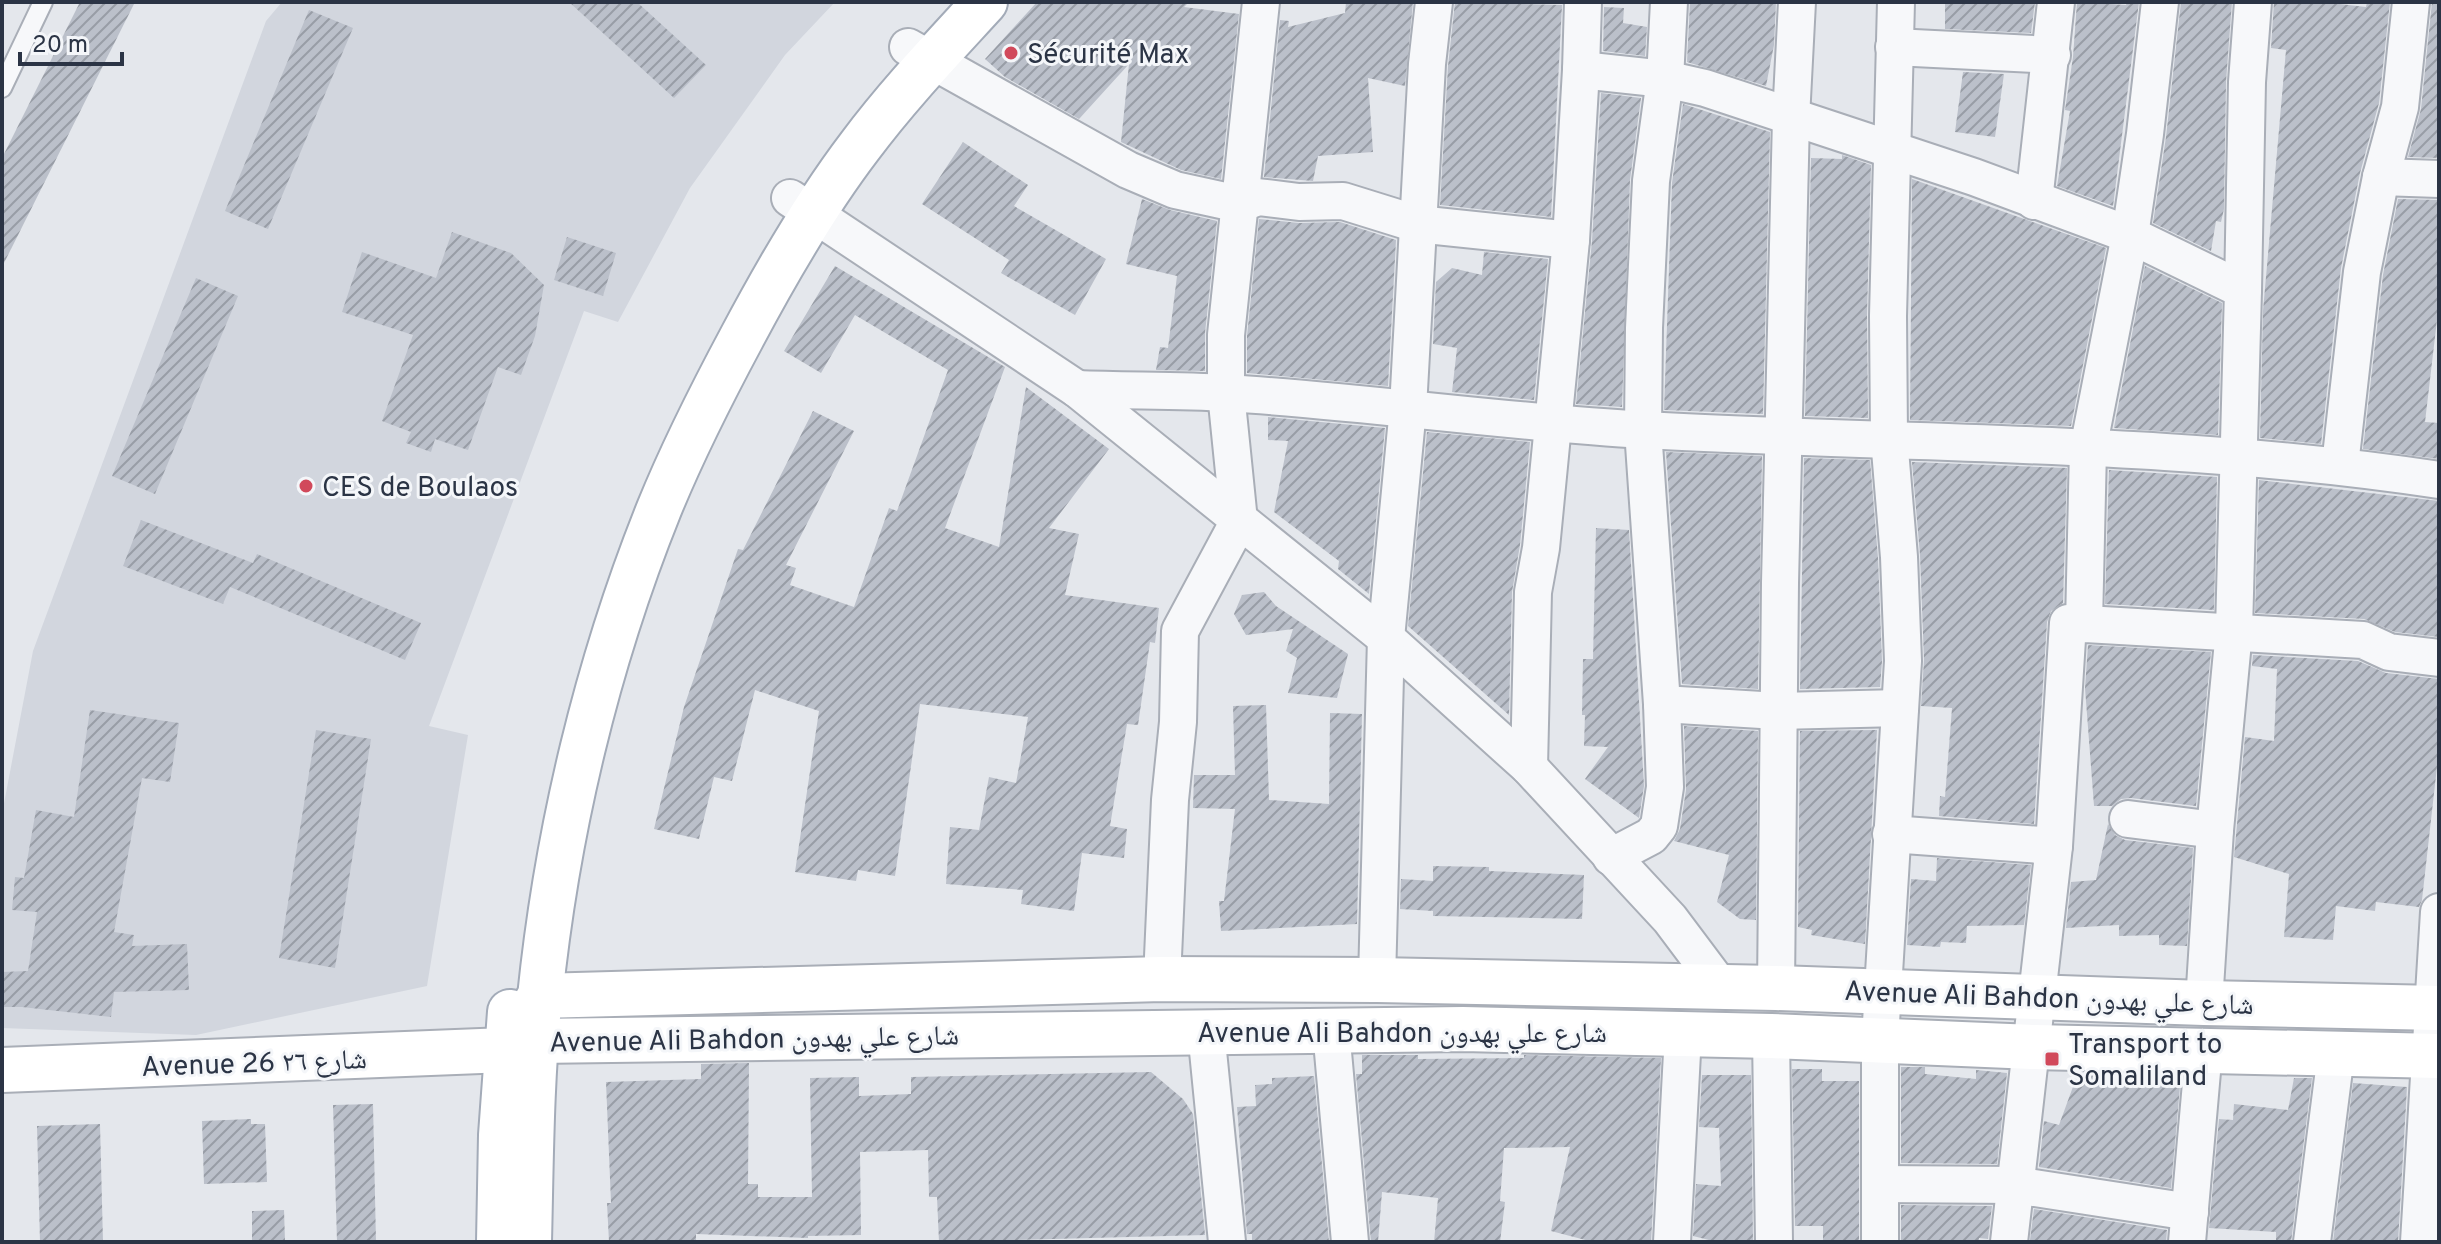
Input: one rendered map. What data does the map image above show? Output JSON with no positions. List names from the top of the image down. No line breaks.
{"streets":{"main road":["Avenue Ali Bahdon شارع علي بهدون","Avenue 26 شارع ٢٦"]},"crossings":[["Avenue Ali Bahdon شارع علي بهدون","Avenue 26 شارع ٢٦"]],"places":{"other":["Sécurité Max","CES de Boulaos"],"transit":["Transport to Somaliland"]},"scale_bar":"20 m"}
